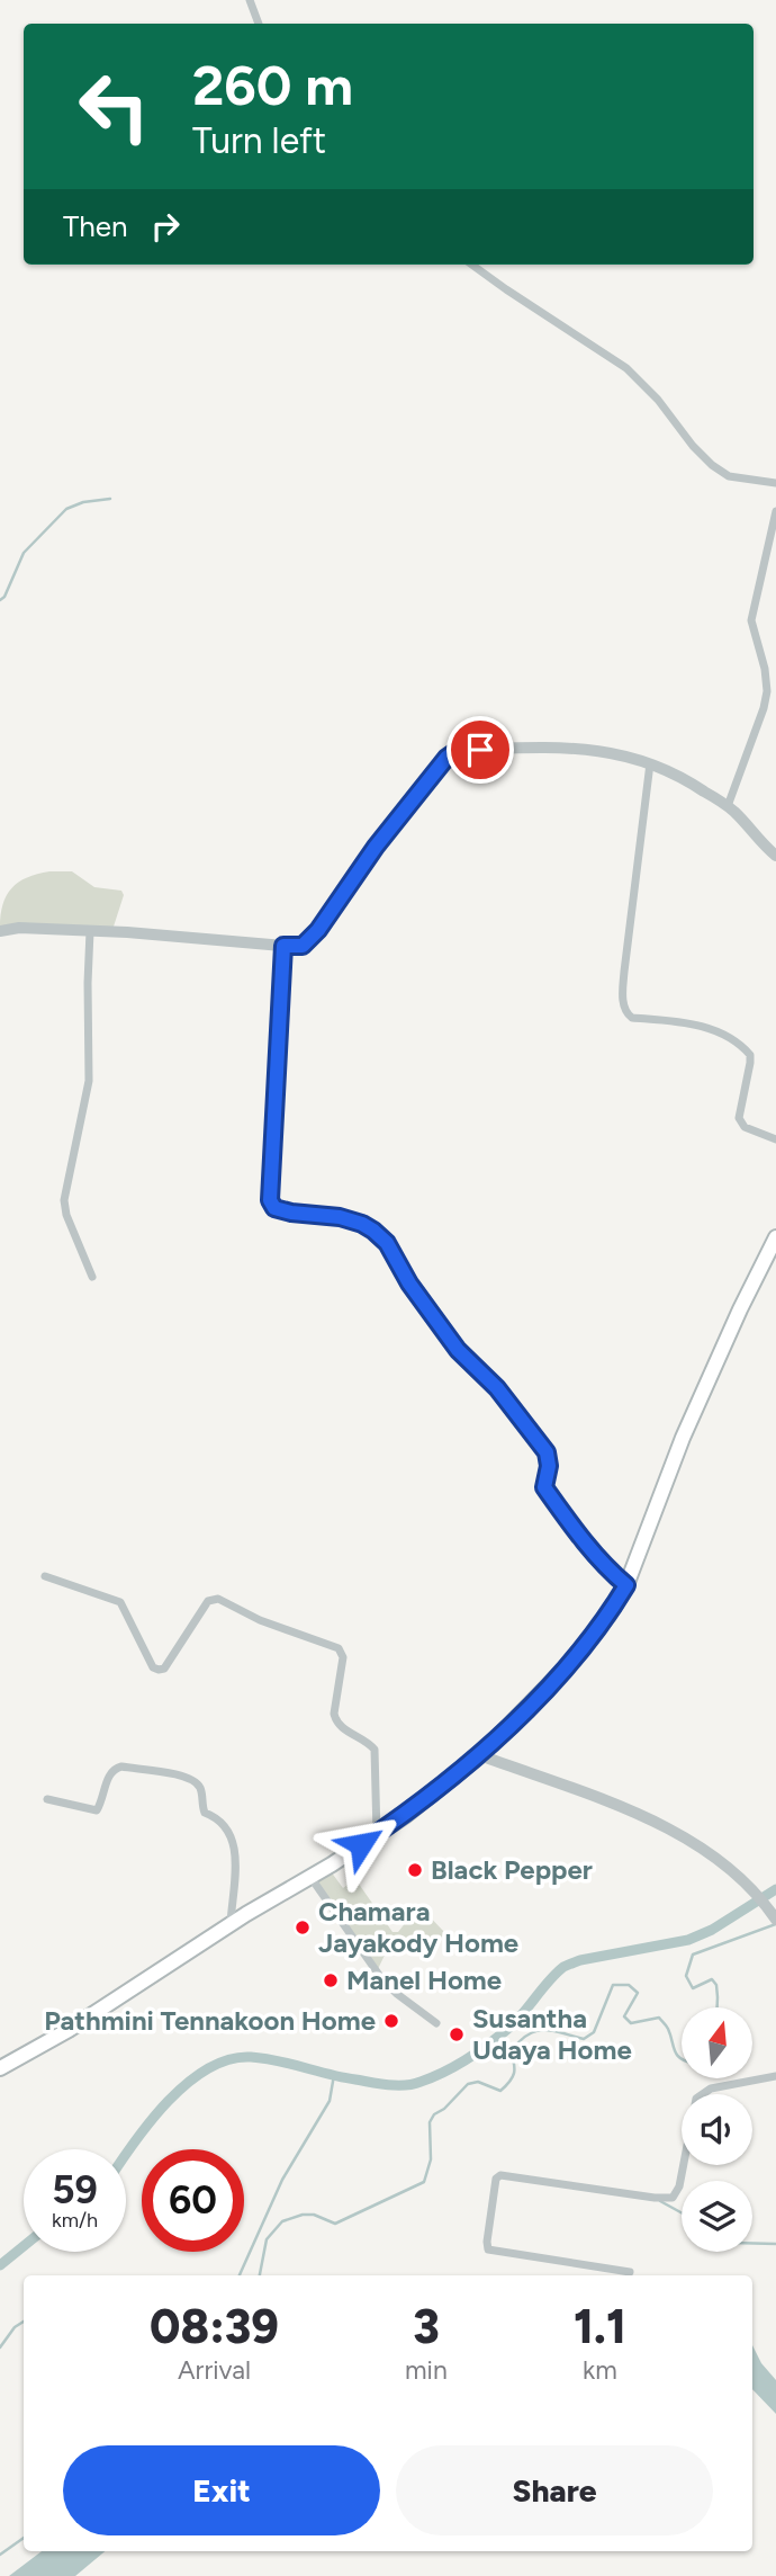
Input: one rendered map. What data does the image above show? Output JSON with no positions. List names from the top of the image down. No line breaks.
{"places":["Black Pepper","Chamara Jayakody Home","Manel Home","Pathmini Tennakoon Home","Susantha Udaya Home"],"north":"top","page":{"turn":["260 m","Turn left"],"then":"Then","speed":"59 km/h","limit":"60","eta":["08:39","Arrival","3","min","1.1","km"],"buttons":["Exit","Share"]}}
